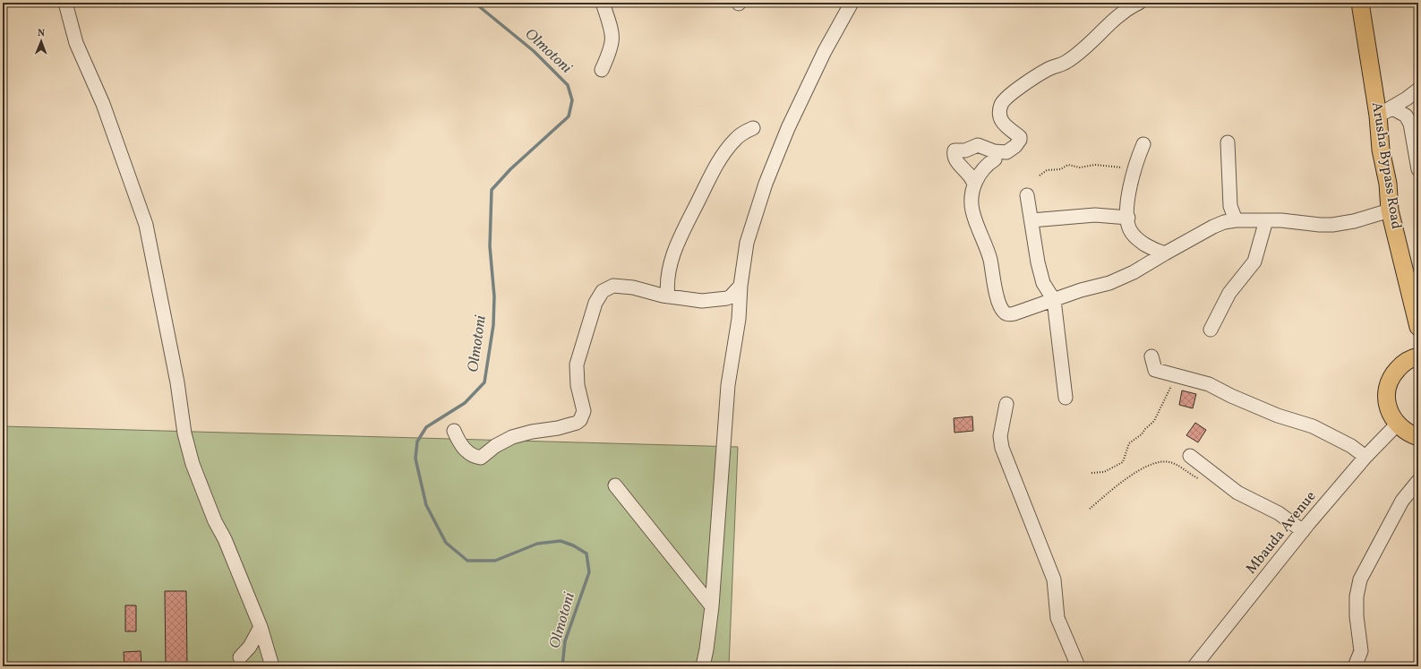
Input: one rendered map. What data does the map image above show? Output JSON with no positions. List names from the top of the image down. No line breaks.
{"streets":{"main road":["Arusha Bypass Road"],"street":["Mbauda Avenue"]},"water":["Olmotoni"],"north":"top"}
